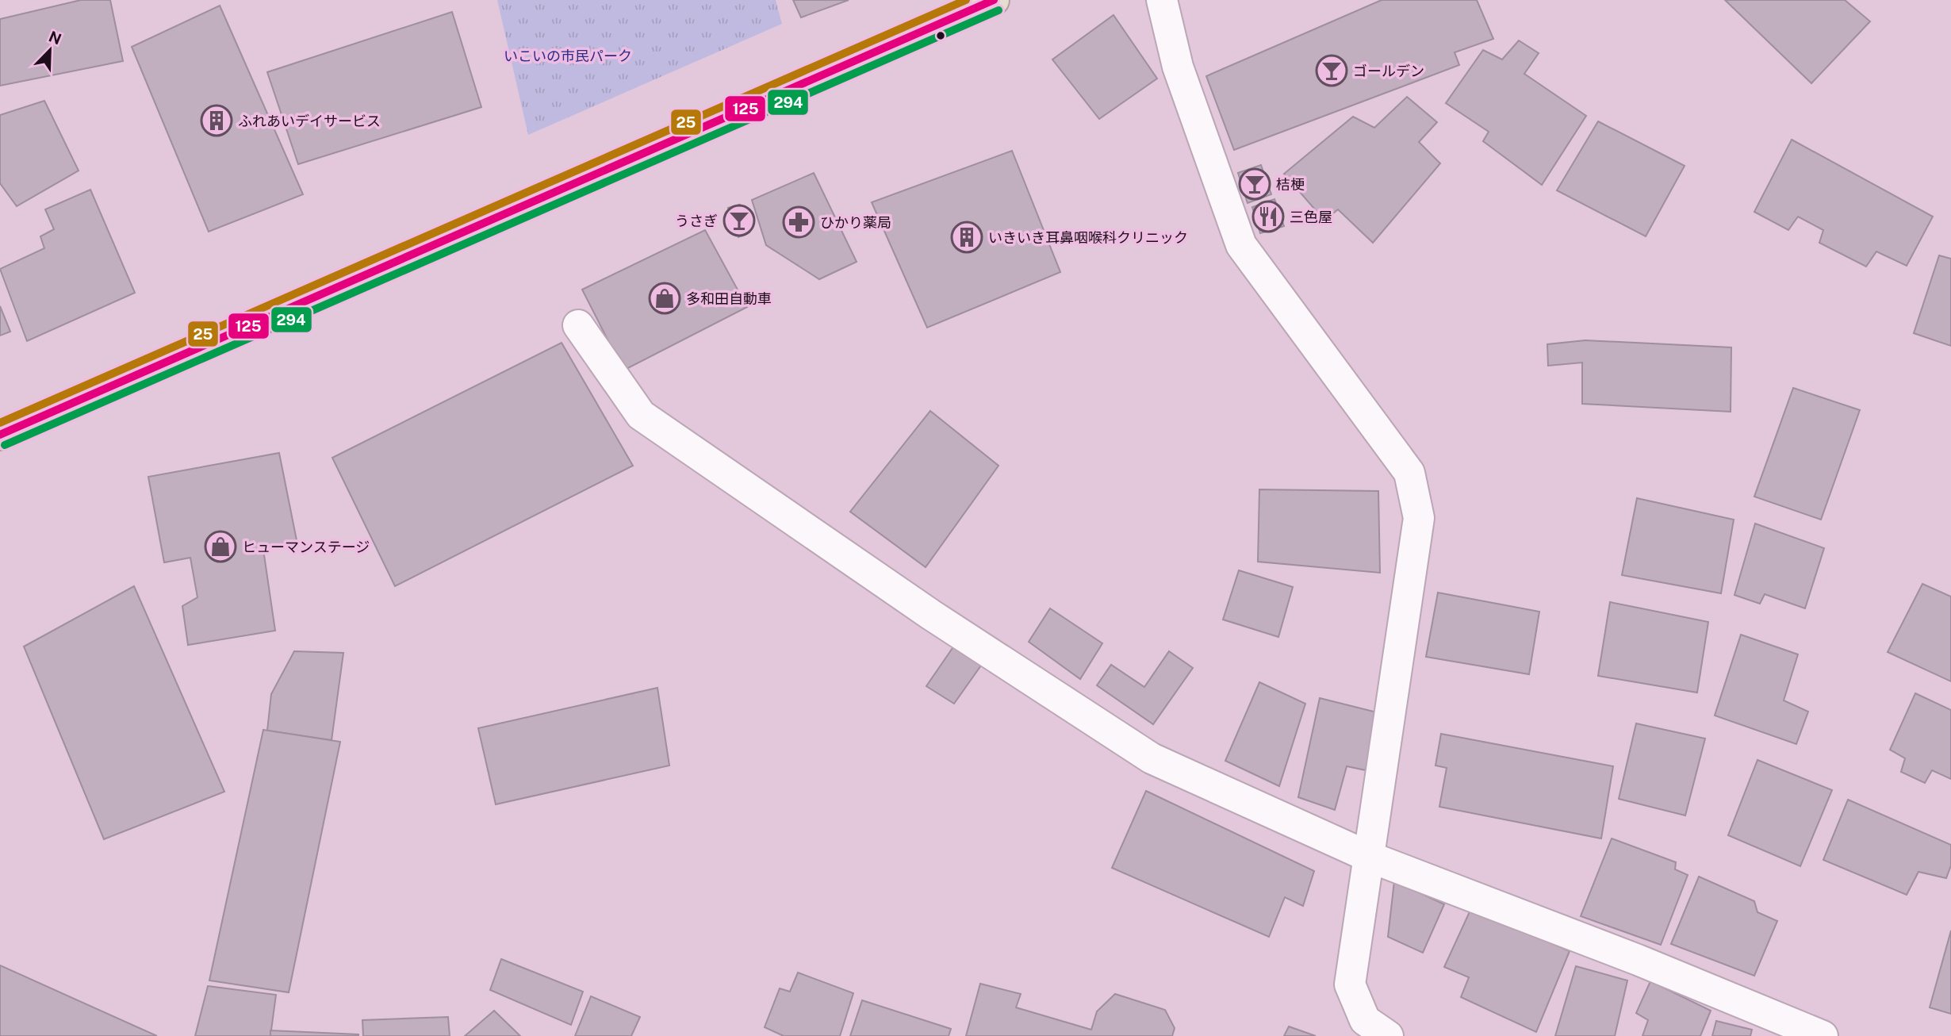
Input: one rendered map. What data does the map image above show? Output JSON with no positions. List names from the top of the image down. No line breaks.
{"parks":["いこいの市民パーク"],"places":{"bar":["ゴールデン","桔梗","うさぎ"],"building":["ふれあいデイサービス","いきいき耳鼻咽喉科クリニック"],"restaurant":["三色屋"],"pharmacy":["ひかり薬局"],"shop":["多和田自動車","ヒューマンステージ"]},"lines":["transit line 125","transit line 25","transit line 294"],"north":"top right"}
